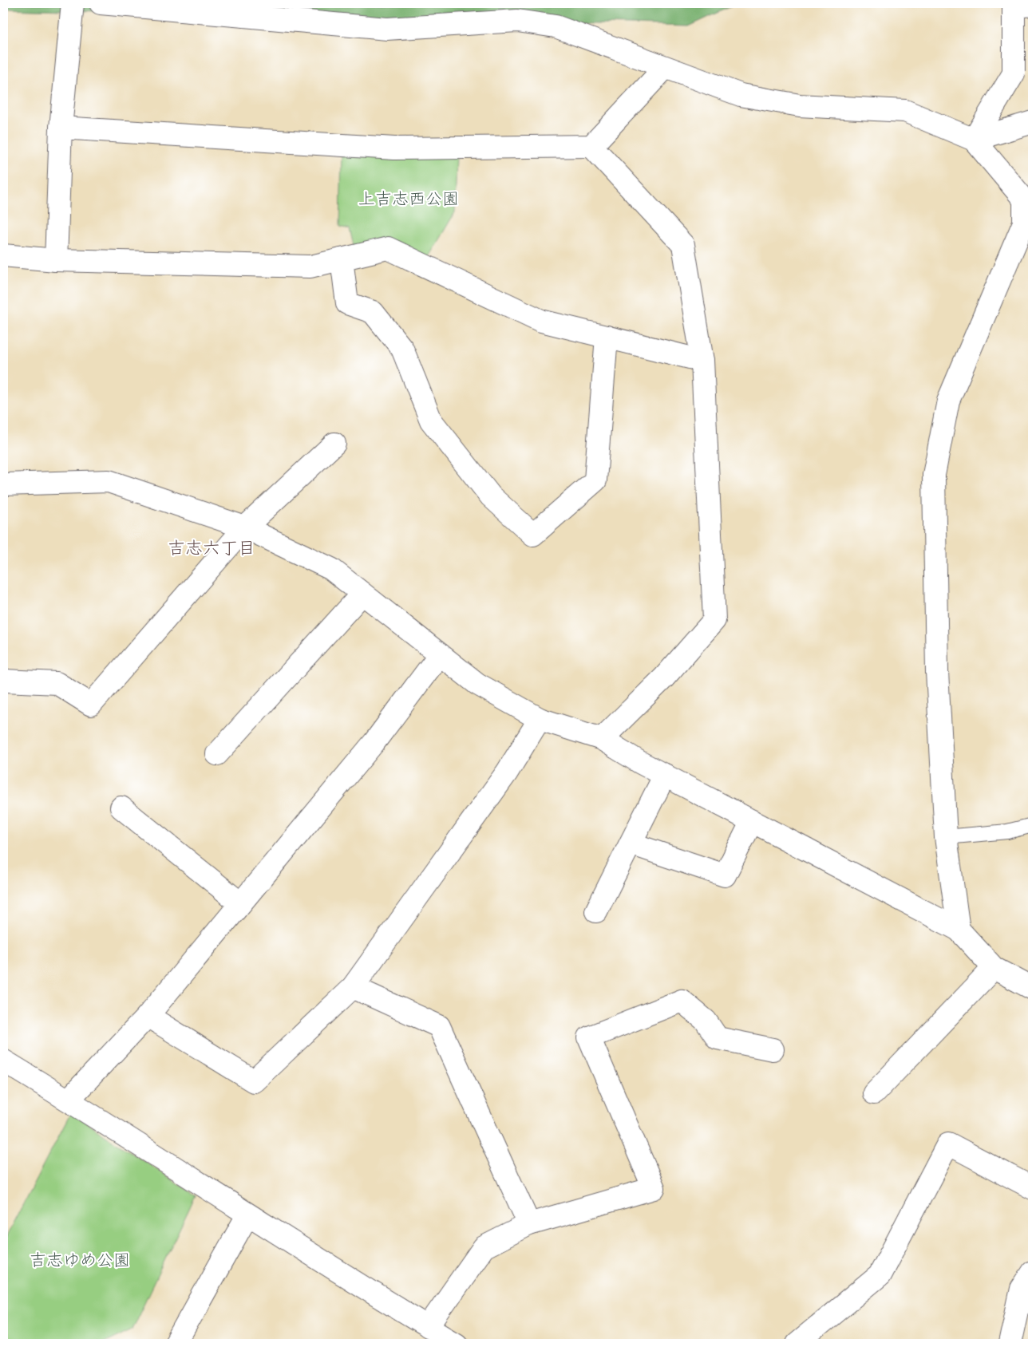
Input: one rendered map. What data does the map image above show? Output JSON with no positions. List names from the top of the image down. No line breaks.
{"districts":["吉志六丁目"],"parks":["上吉志西公園","吉志ゆめ公園"]}
